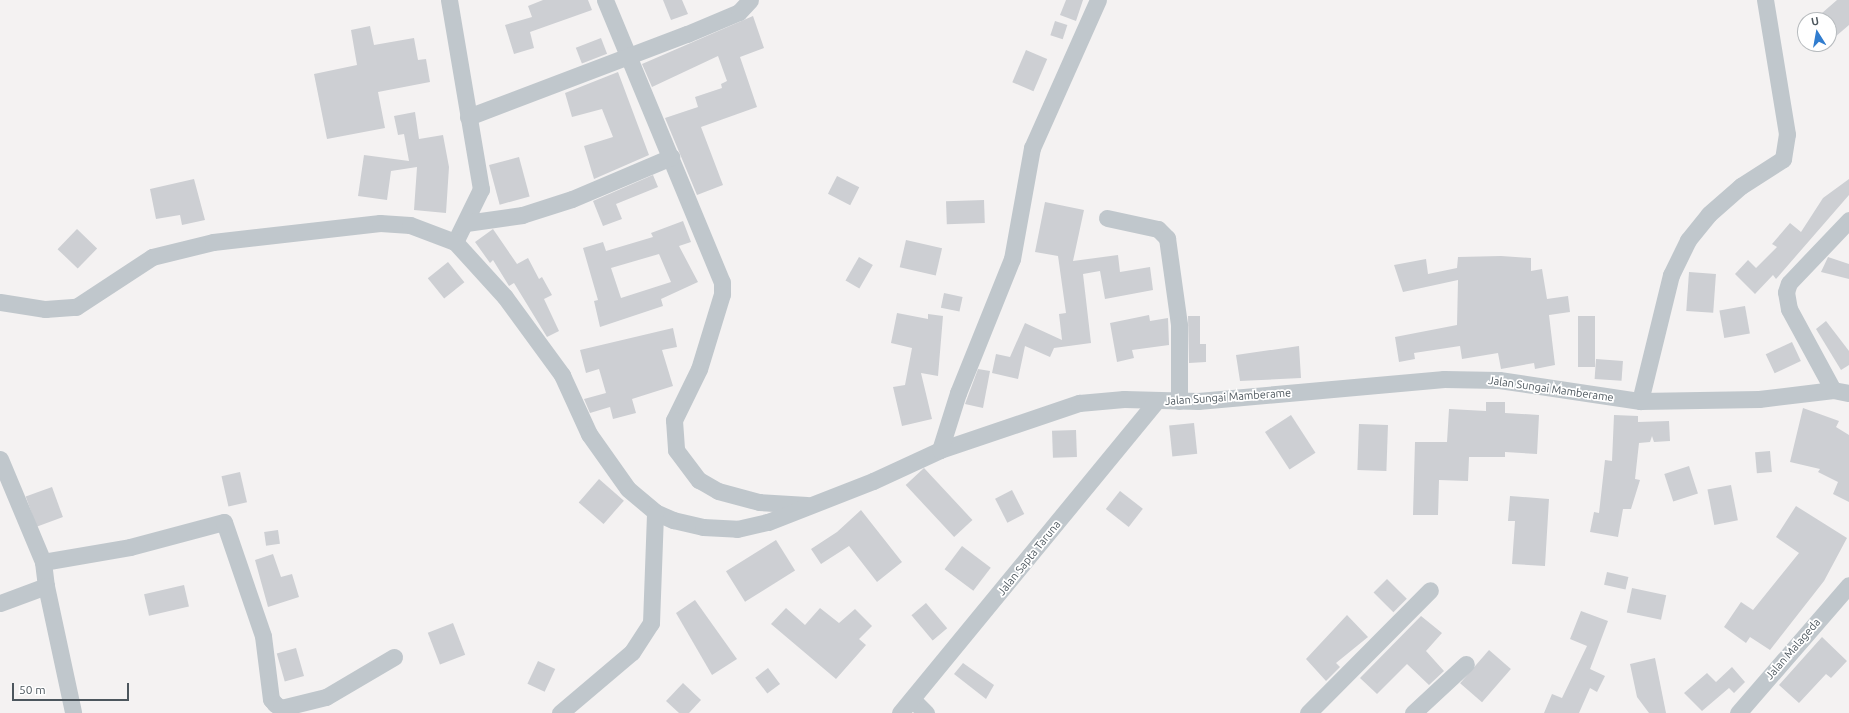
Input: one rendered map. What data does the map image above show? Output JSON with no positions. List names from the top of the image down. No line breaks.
{"streets":{"street":["Jalan Sungai Mamberame","Jalan Sapta Taruna","Jalan Malageda"]},"crossings":[["Jalan Sungai Mamberame","Jalan Sapta Taruna"]],"scale_bar":"50 m","north":"top"}
